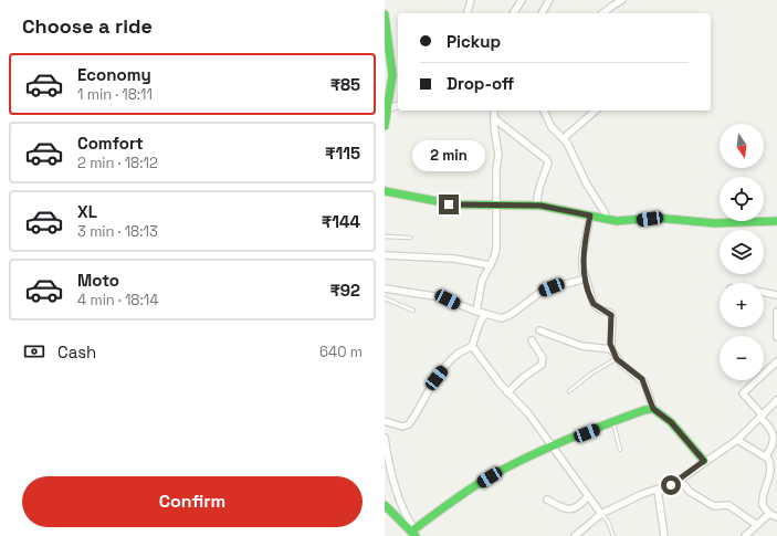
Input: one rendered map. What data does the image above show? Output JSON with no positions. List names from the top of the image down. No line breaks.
{"north":"bottom","page":{"heading":"Choose a ride","banner":["Pickup","Drop-off"],"list":[{"name":"Economy","note":"1 min · 18:11","value":"₹85"},{"name":"Comfort","note":"2 min · 18:12","value":"₹115"},{"name":"XL","note":"3 min · 18:13","value":"₹144"},{"name":"Moto","note":"4 min · 18:14","value":"₹92"}],"map_buttons":["+","−"],"bubble":"2 min","pay":["Cash","640 m"],"buttons":"Confirm"}}
